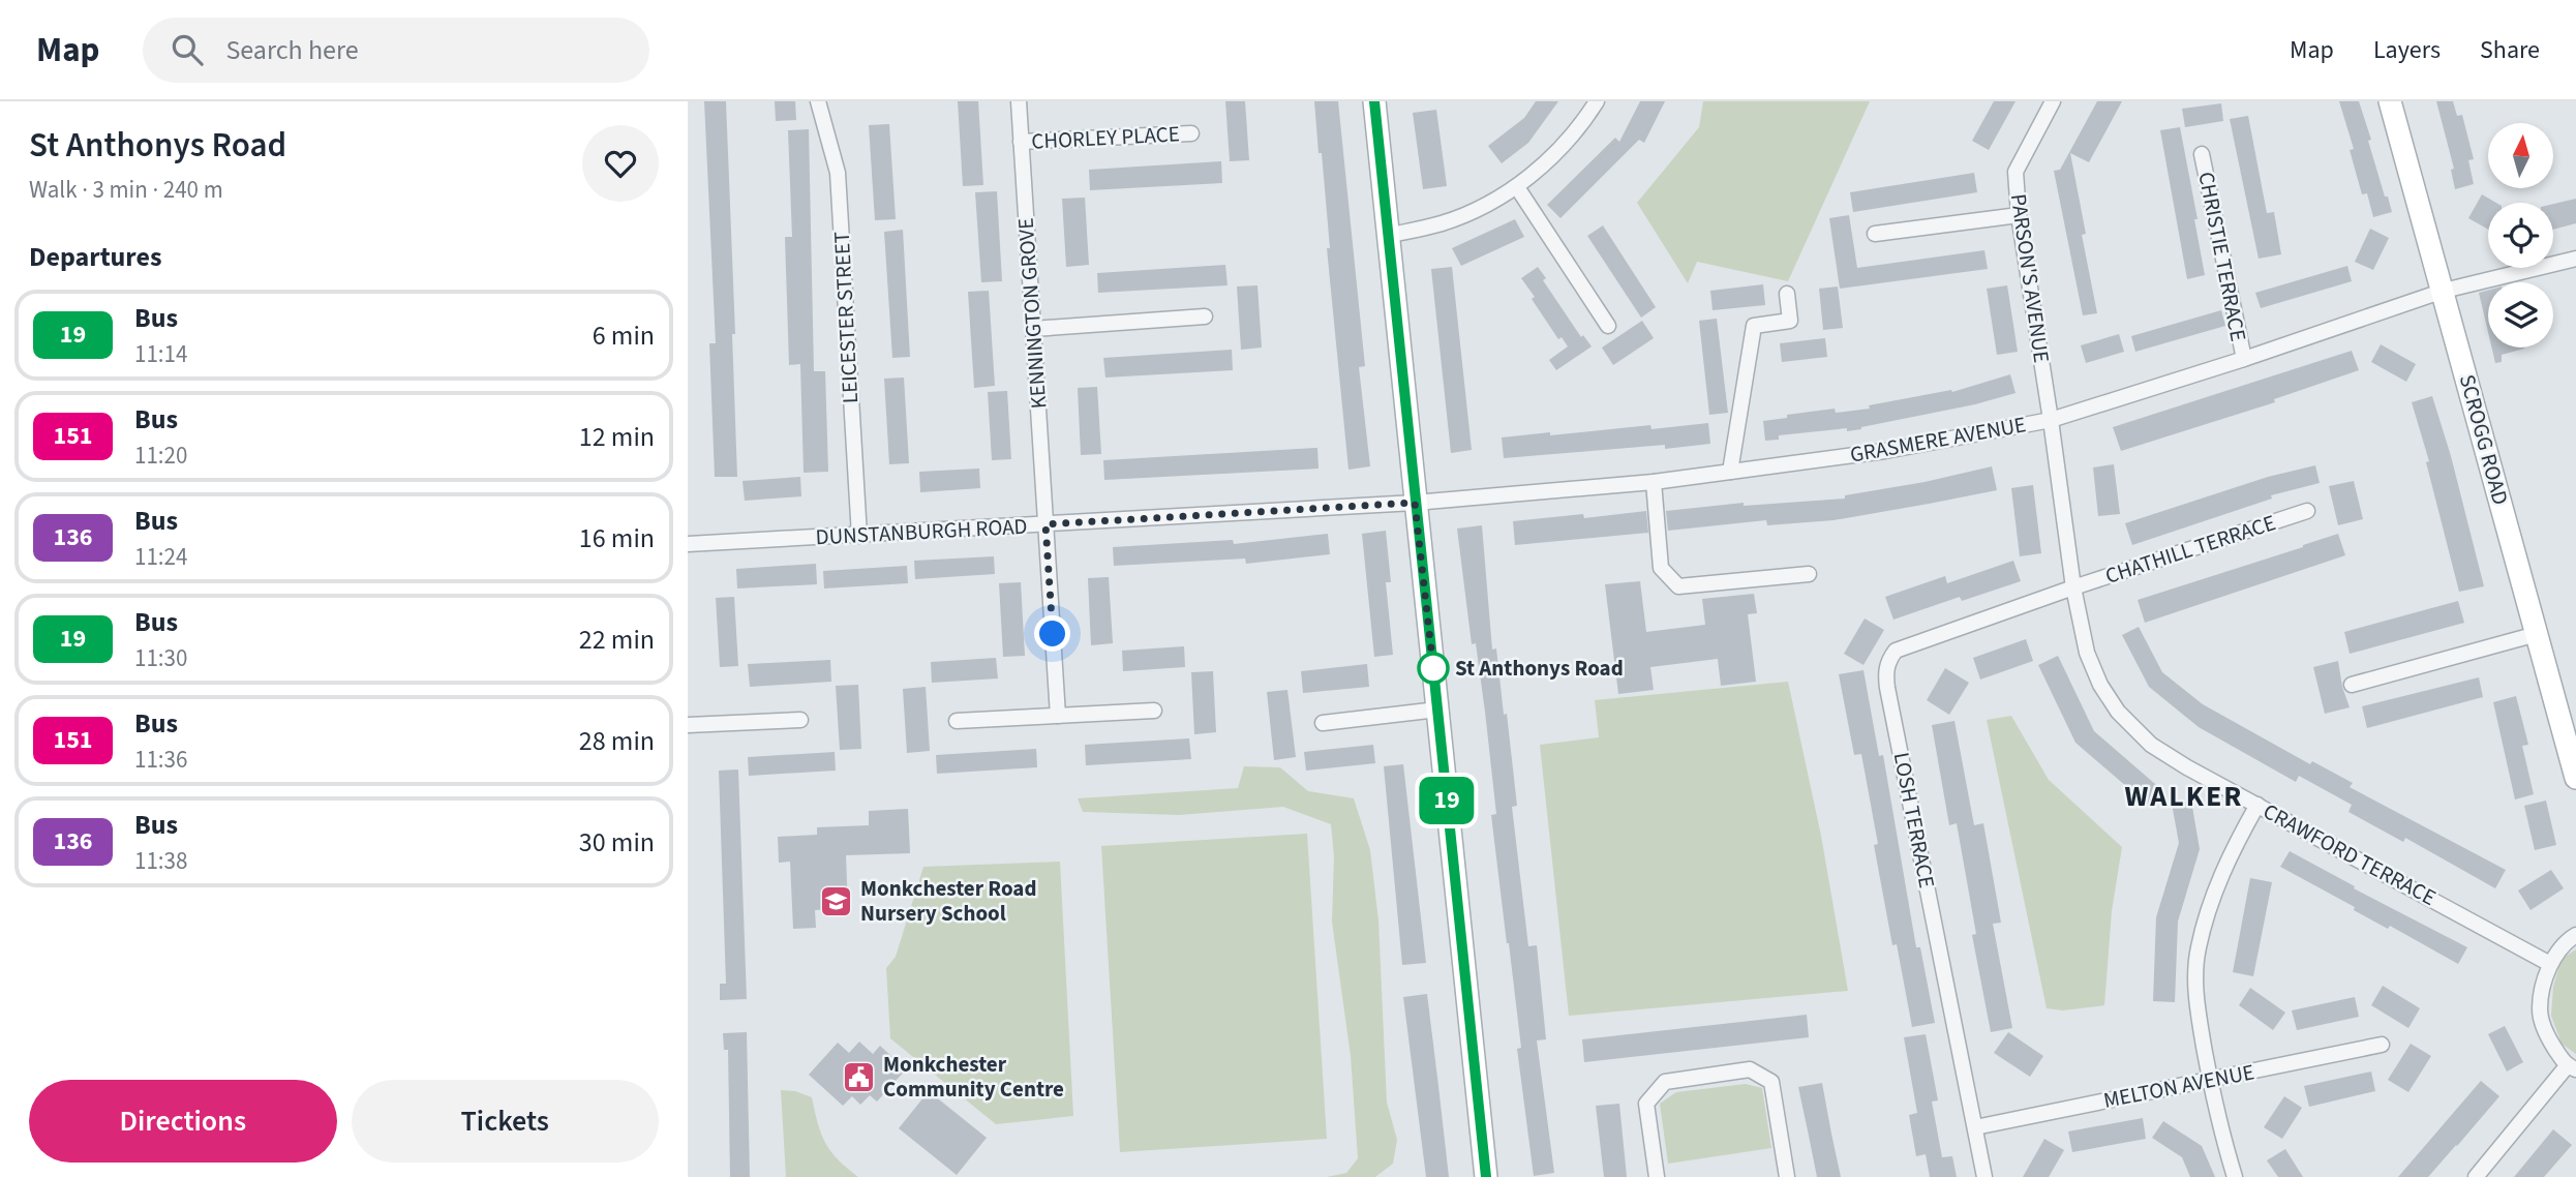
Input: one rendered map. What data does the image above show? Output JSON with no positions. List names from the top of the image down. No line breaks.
{"streets":{"street":["CHORLEY PLACE","CHRISTIE TERRACE","PARSON'S AVENUE","KENNINGTON GROVE","LEICESTER STREET","GRASMERE AVENUE","SCROGG ROAD","DUNSTANBURGH ROAD","CHATHILL TERRACE","LOSH TERRACE","CRAWFORD TERRACE","MELTON AVENUE"]},"crossings":[["CHORLEY PLACE","KENNINGTON GROVE"],["CHRISTIE TERRACE","GRASMERE AVENUE"],["PARSON'S AVENUE","GRASMERE AVENUE"],["PARSON'S AVENUE","CRAWFORD TERRACE"],["KENNINGTON GROVE","DUNSTANBURGH ROAD"],["LEICESTER STREET","DUNSTANBURGH ROAD"],["GRASMERE AVENUE","SCROGG ROAD"],["GRASMERE AVENUE","DUNSTANBURGH ROAD"],["GRASMERE AVENUE","CRAWFORD TERRACE"],["CHATHILL TERRACE","LOSH TERRACE"],["CHATHILL TERRACE","CRAWFORD TERRACE"],["LOSH TERRACE","CRAWFORD TERRACE"],["LOSH TERRACE","MELTON AVENUE"]],"districts":["WALKER"],"places":{"other":["St Anthonys Road"],"school or university":["Monkchester Road Nursery School"],"public building":["Monkchester Community Centre"]},"lines":["bus line 19"],"north":"top","page":{"header":"Map","search":"Search here","nav":["Map","Layers","Share"],"heading":[["St Anthonys Road","Walk · 3 min · 240 m"],"Departures"],"on_map":"19","list":[{"mark":"19","name":"Bus","note":"11:14","value":"6 min"},{"mark":"151","name":"Bus","note":"11:20","value":"12 min"},{"mark":"136","name":"Bus","note":"11:24","value":"16 min"},{"mark":"19","name":"Bus","note":"11:30","value":"22 min"},{"mark":"151","name":"Bus","note":"11:36","value":"28 min"},{"mark":"136","name":"Bus","note":"11:38","value":"30 min"}],"buttons":["Directions","Tickets"]}}
